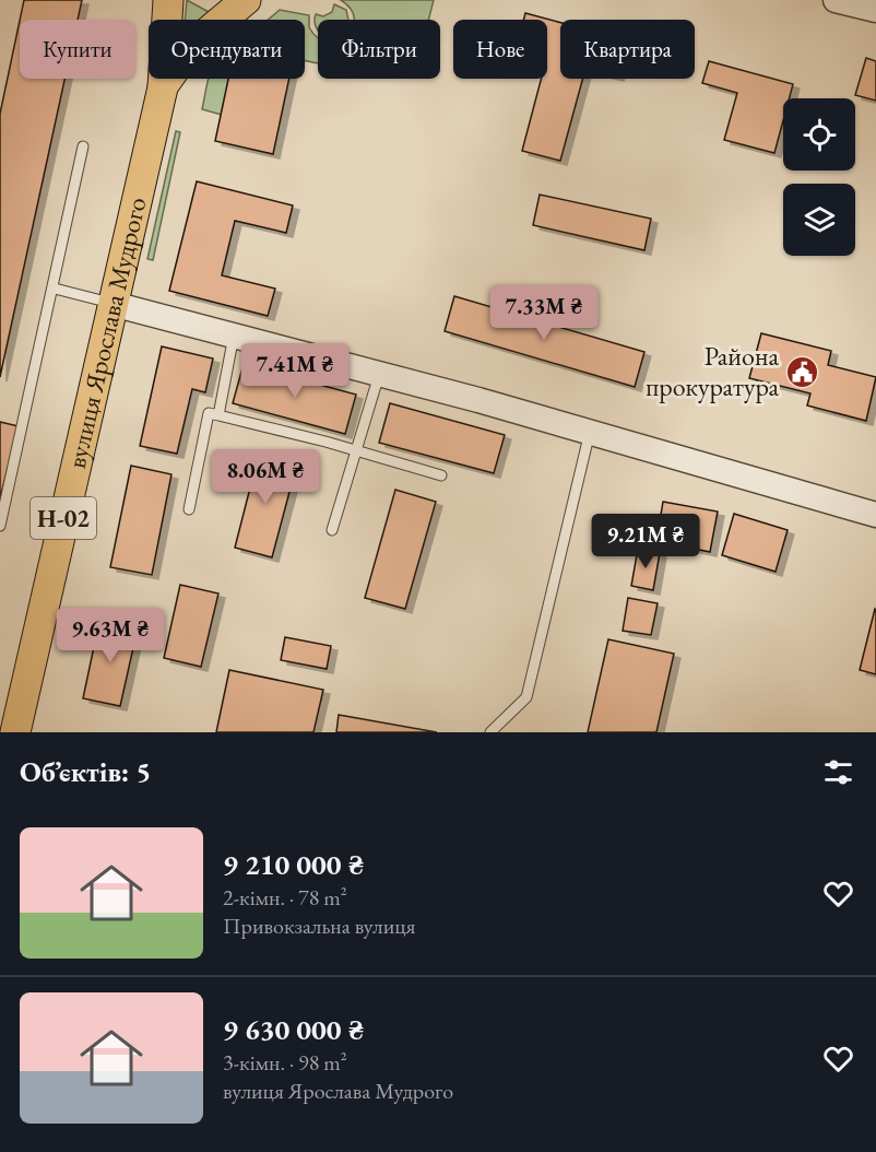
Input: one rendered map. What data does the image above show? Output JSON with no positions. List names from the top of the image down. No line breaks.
{"streets":{"main road":["вулиця Ярослава Мудрого","Н-02"]},"places":{"public building":["Района прокуратура"]},"page":{"chip":["Купити","Орендувати","Фільтри","Нове","Квартира"],"price":["7.33M ₴","7.41M ₴","8.06M ₴","9.21M ₴","9.63M ₴"],"heading":"Об’єктів: 5","list":[{"name":"9 210 000 ₴","note":"2-кімн. · 78 m² · Привокзальна вулиця"},{"name":"9 630 000 ₴","note":"3-кімн. · 98 m² · вулиця Ярослава Мудрого"}]}}
